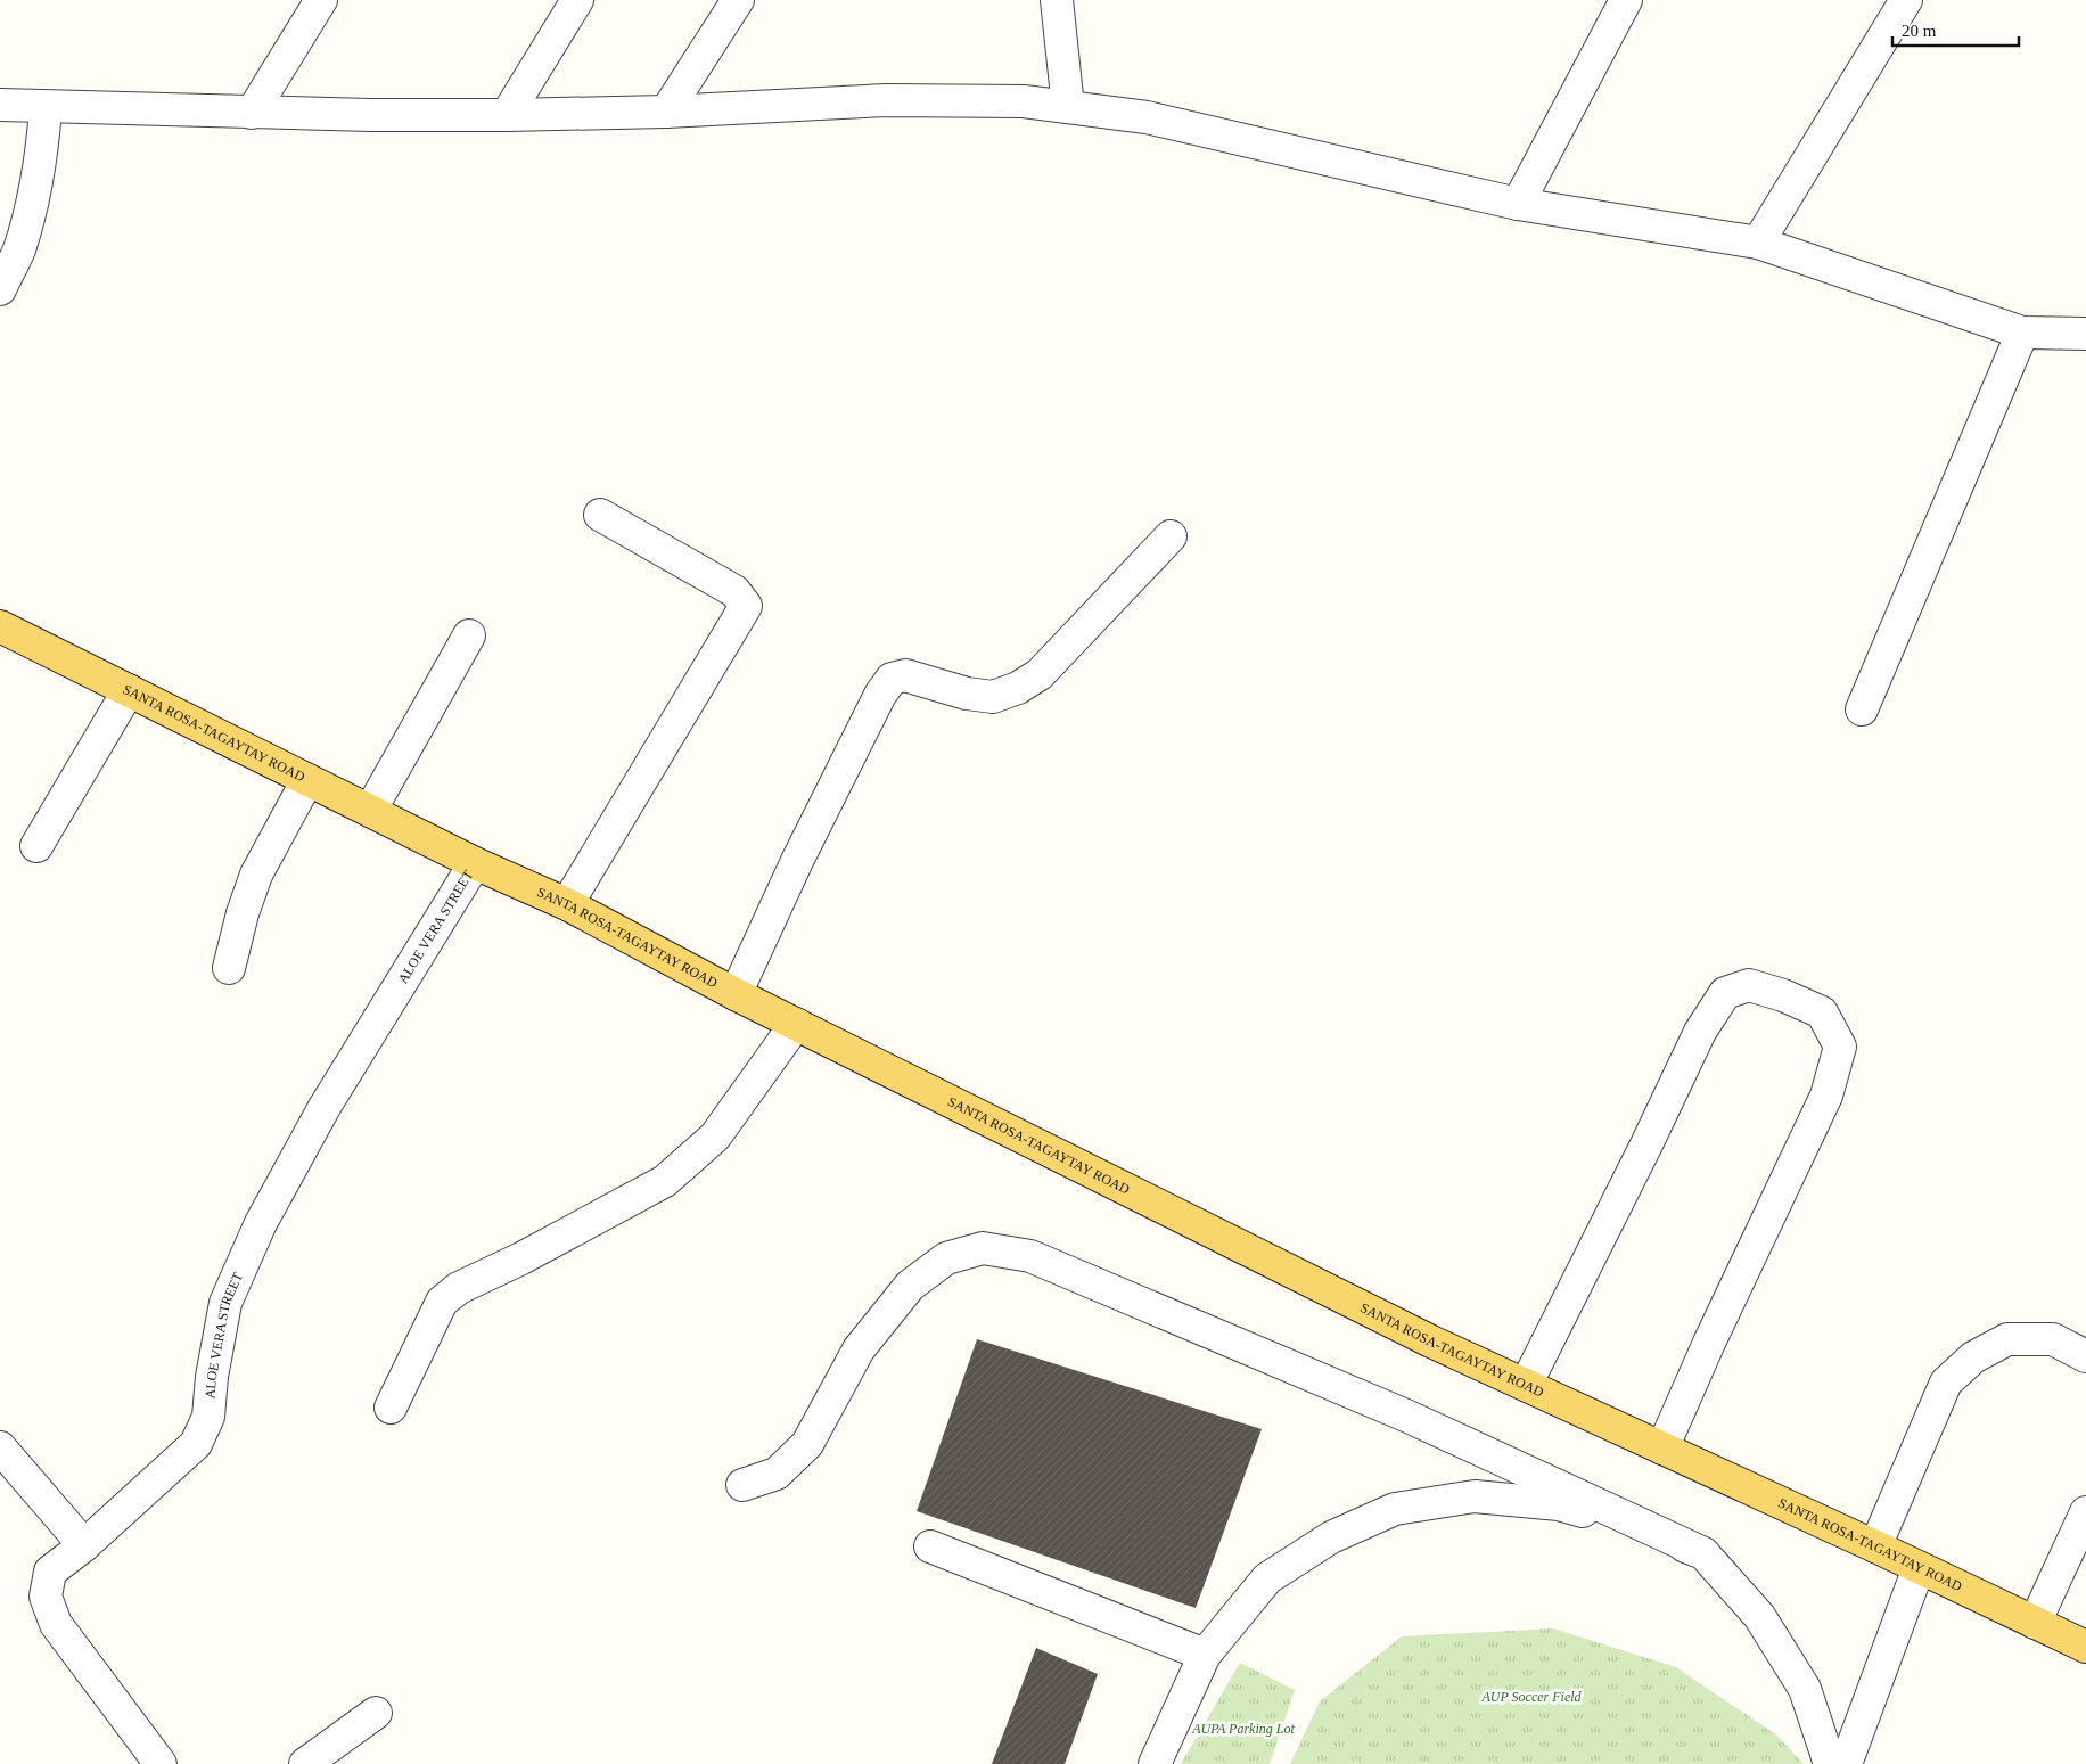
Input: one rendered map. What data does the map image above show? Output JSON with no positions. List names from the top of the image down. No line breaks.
{"streets":{"main road":["SANTA ROSA-TAGAYTAY ROAD"],"street":["ALOE VERA STREET"]},"crossings":[["SANTA ROSA-TAGAYTAY ROAD","ALOE VERA STREET"]],"parks":["AUP Soccer Field","AUPA Parking Lot"],"scale_bar":"20 m"}
